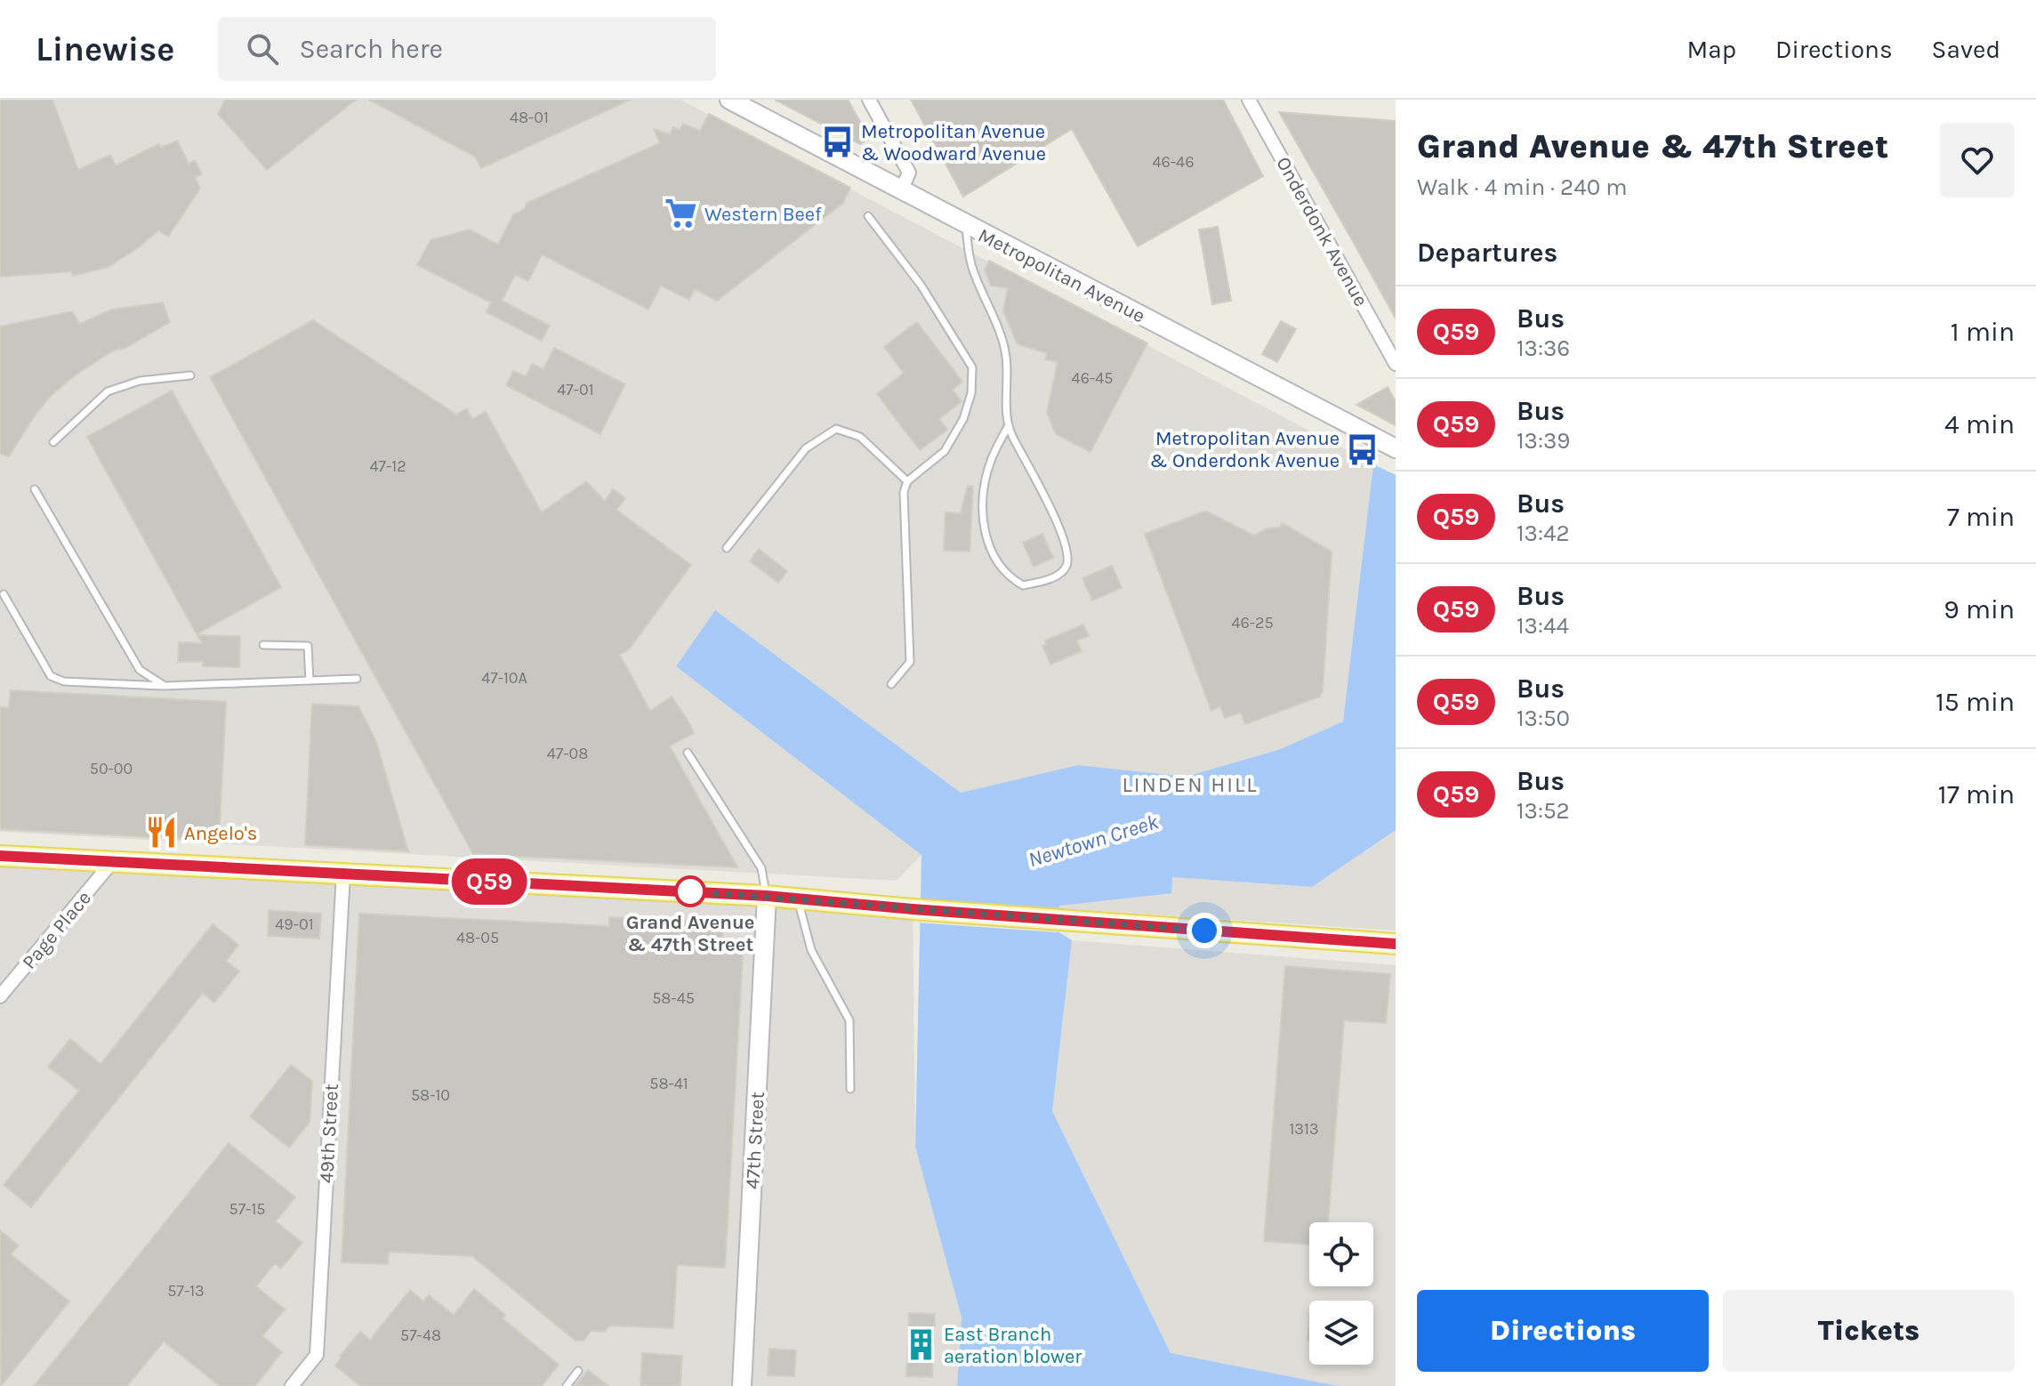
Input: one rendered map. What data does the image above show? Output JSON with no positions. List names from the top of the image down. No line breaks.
{"streets":{"main road":["Metropolitan Avenue","47th Street"],"street":["Onderdonk Avenue","Page Place","49th Street"]},"districts":["LINDEN HILL"],"water":["Newtown Creek"],"places":{"bus stop":["Metropolitan Avenue & Woodward Avenue","Metropolitan Avenue & Onderdonk Avenue"],"supermarket":["Western Beef"],"restaurant":["Angelo's"],"other":["Grand Avenue & 47th Street"],"building":["East Branch aeration blower"]},"lines":["bus line Q59"],"house_numbers":["48-01","46-46","46-45","47-01","47-12","46-25","47-10A","47-08","50-00","49-01","48-05","58-45","58-41","58-10","1313","57-15","57-13","57-48"],"page":{"header":"Linewise","search":"Search here","nav":["Map","Directions","Saved"],"on_map":"Q59","heading":[["Grand Avenue & 47th Street","Walk · 4 min · 240 m"],"Departures"],"list":[{"mark":"Q59","name":"Bus","note":"13:36","value":"1 min"},{"mark":"Q59","name":"Bus","note":"13:39","value":"4 min"},{"mark":"Q59","name":"Bus","note":"13:42","value":"7 min"},{"mark":"Q59","name":"Bus","note":"13:44","value":"9 min"},{"mark":"Q59","name":"Bus","note":"13:50","value":"15 min"},{"mark":"Q59","name":"Bus","note":"13:52","value":"17 min"}],"buttons":["Directions","Tickets"]}}
